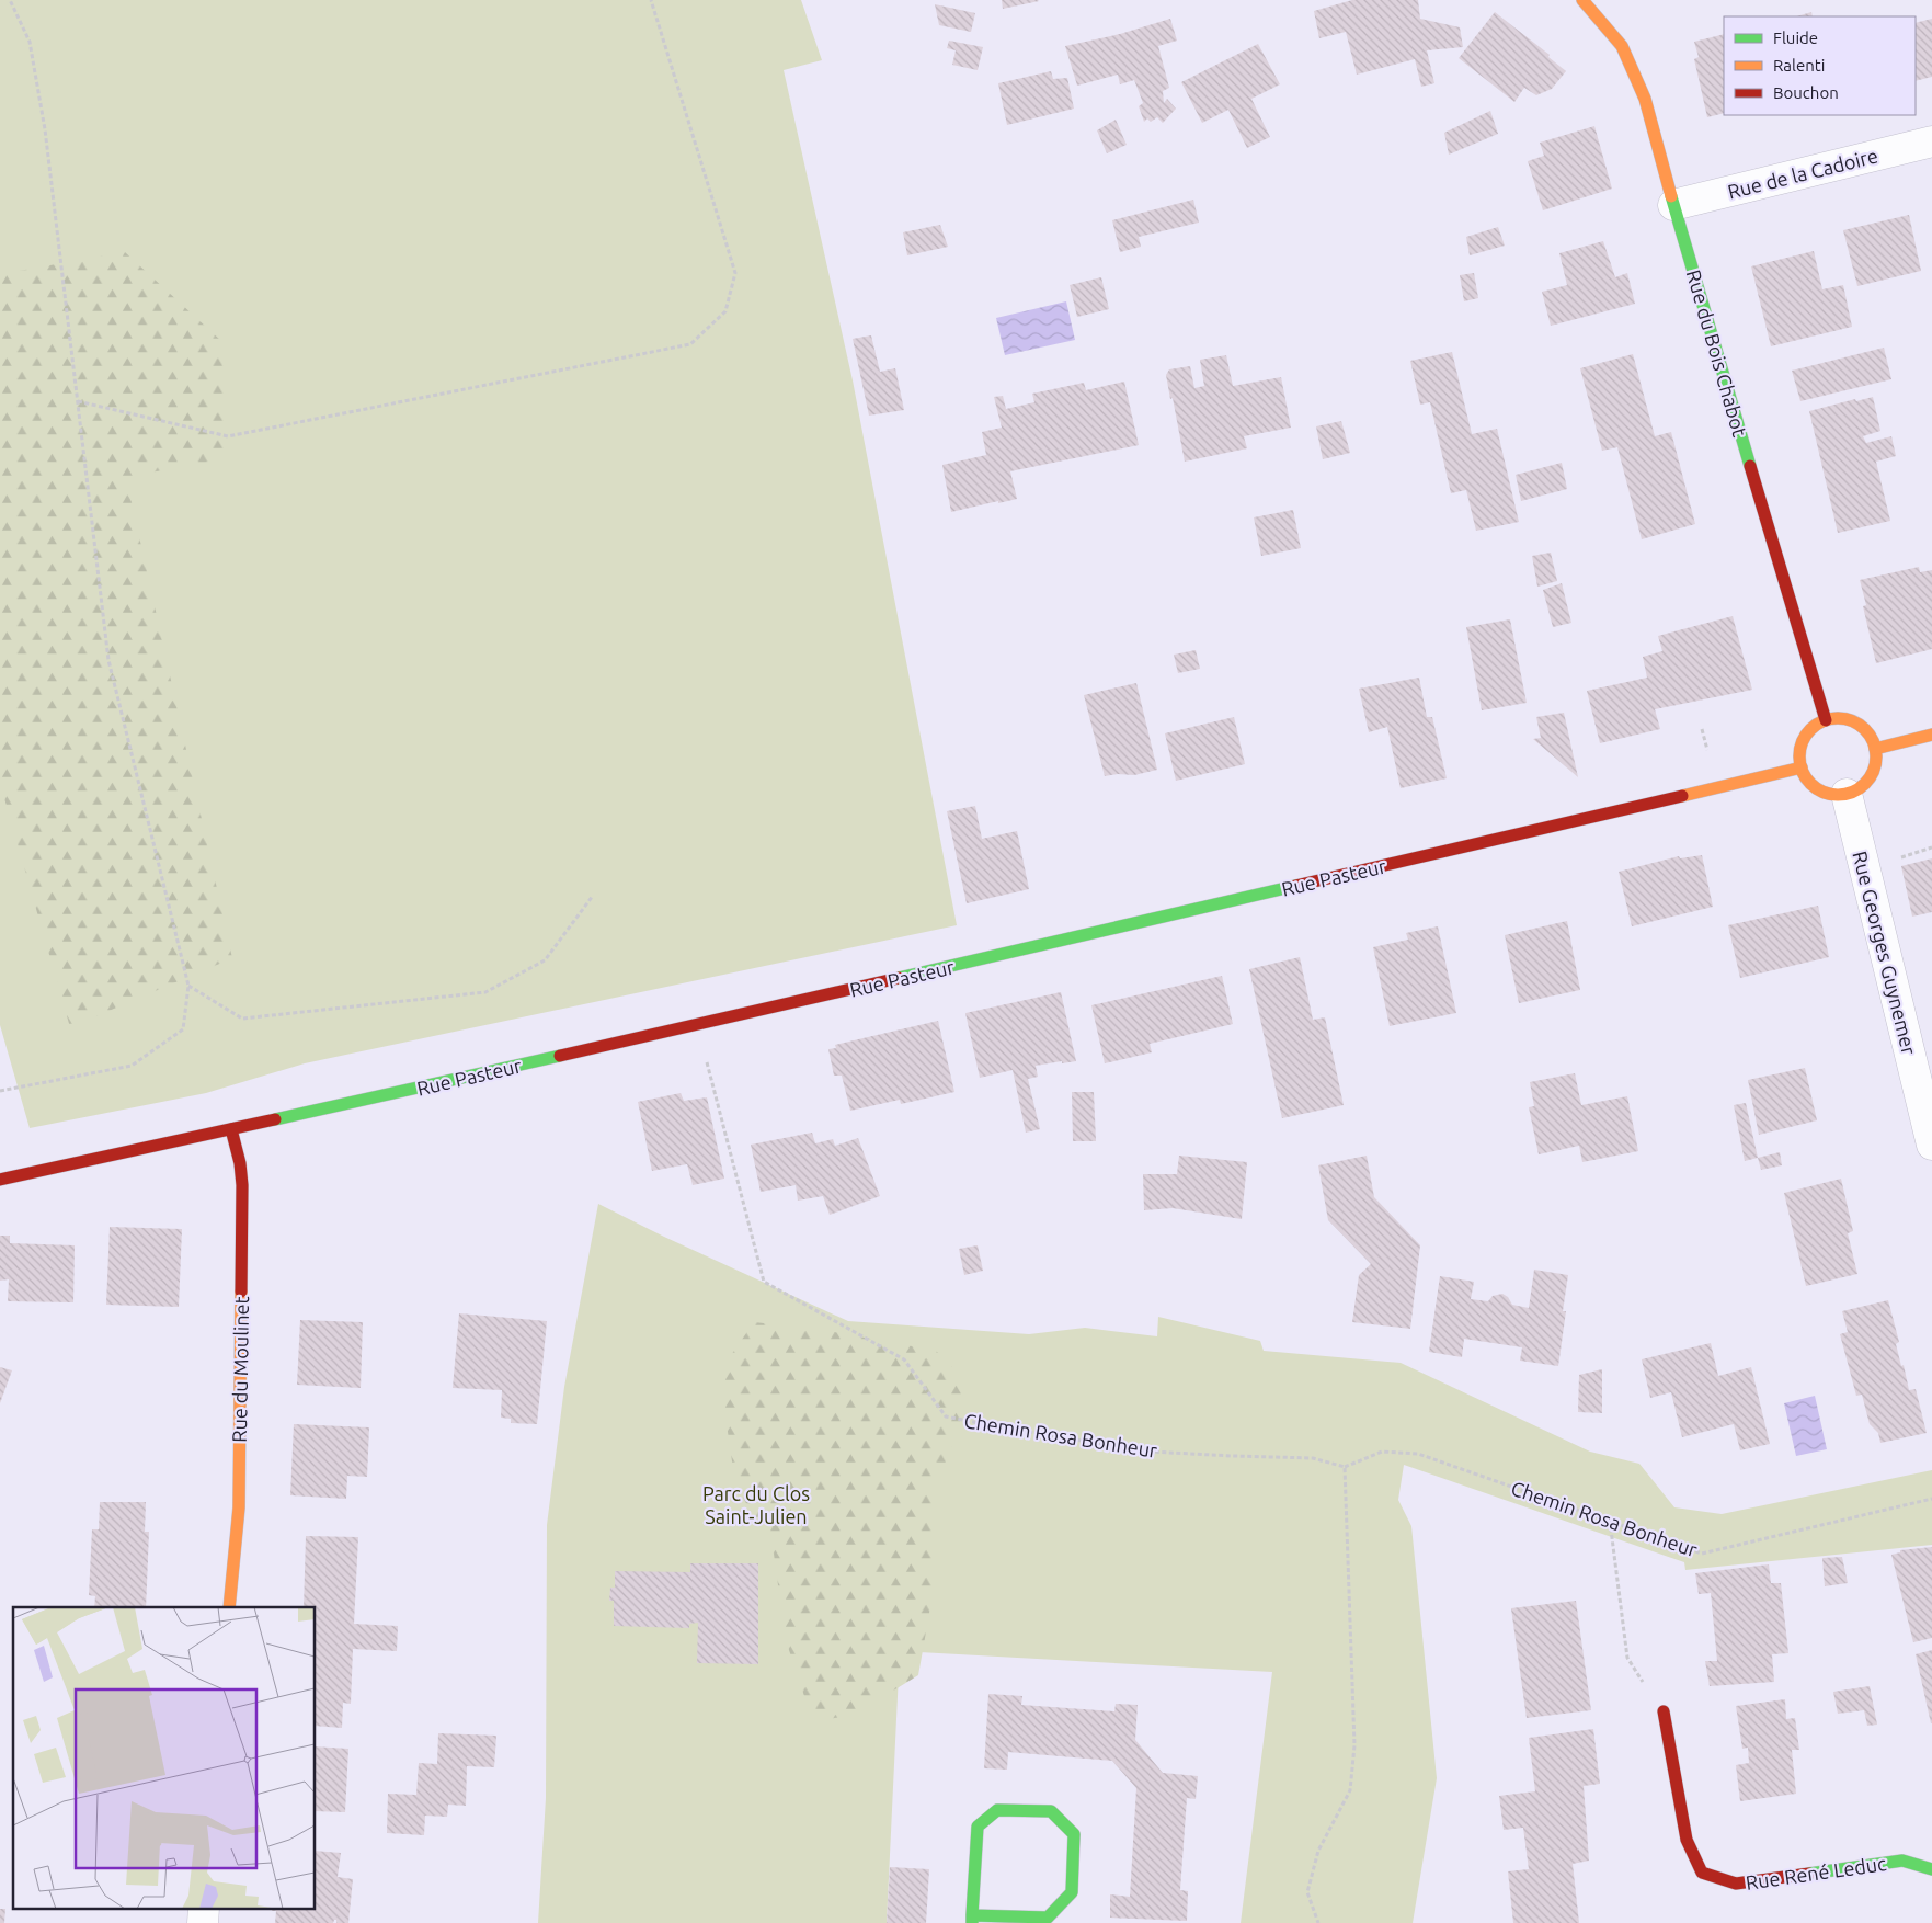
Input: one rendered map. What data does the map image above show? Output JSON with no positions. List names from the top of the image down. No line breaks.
{"streets":{"street":["Rue de la Cadoire","Rue du Bois Chabot","Rue Pasteur","Rue Georges Guynemer","Rue du Moulinet","Rue René Leduc"],"path":["Chemin Rosa Bonheur"]},"crossings":[["Rue de la Cadoire","Rue du Bois Chabot"],["Rue du Bois Chabot","Rue Pasteur"],["Rue du Bois Chabot","Rue Georges Guynemer"],["Rue Pasteur","Rue Georges Guynemer"],["Rue Pasteur","Rue du Moulinet"],["Rue Pasteur","Chemin Rosa Bonheur"]],"parks":["Parc du Clos Saint-Julien"],"legend":["Fluide","Ralenti","Bouchon"]}
